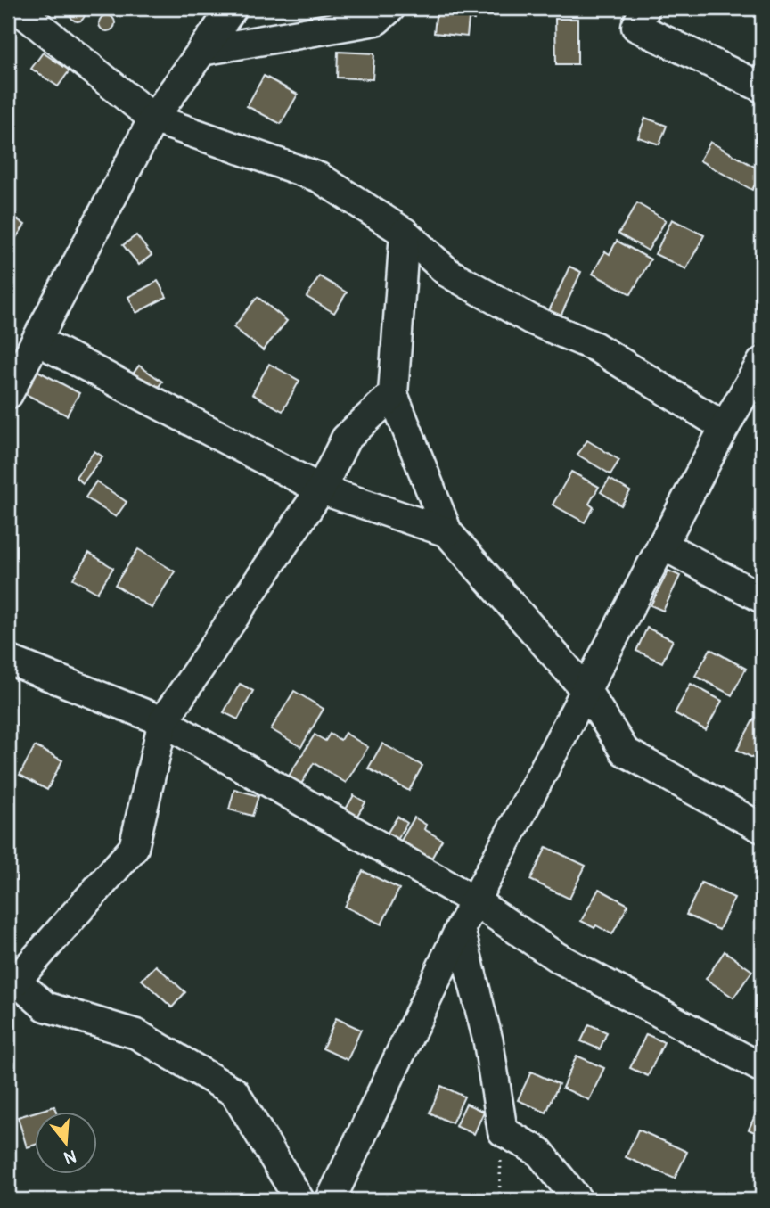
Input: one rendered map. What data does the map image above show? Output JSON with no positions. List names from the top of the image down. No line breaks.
{"north":"bottom"}
